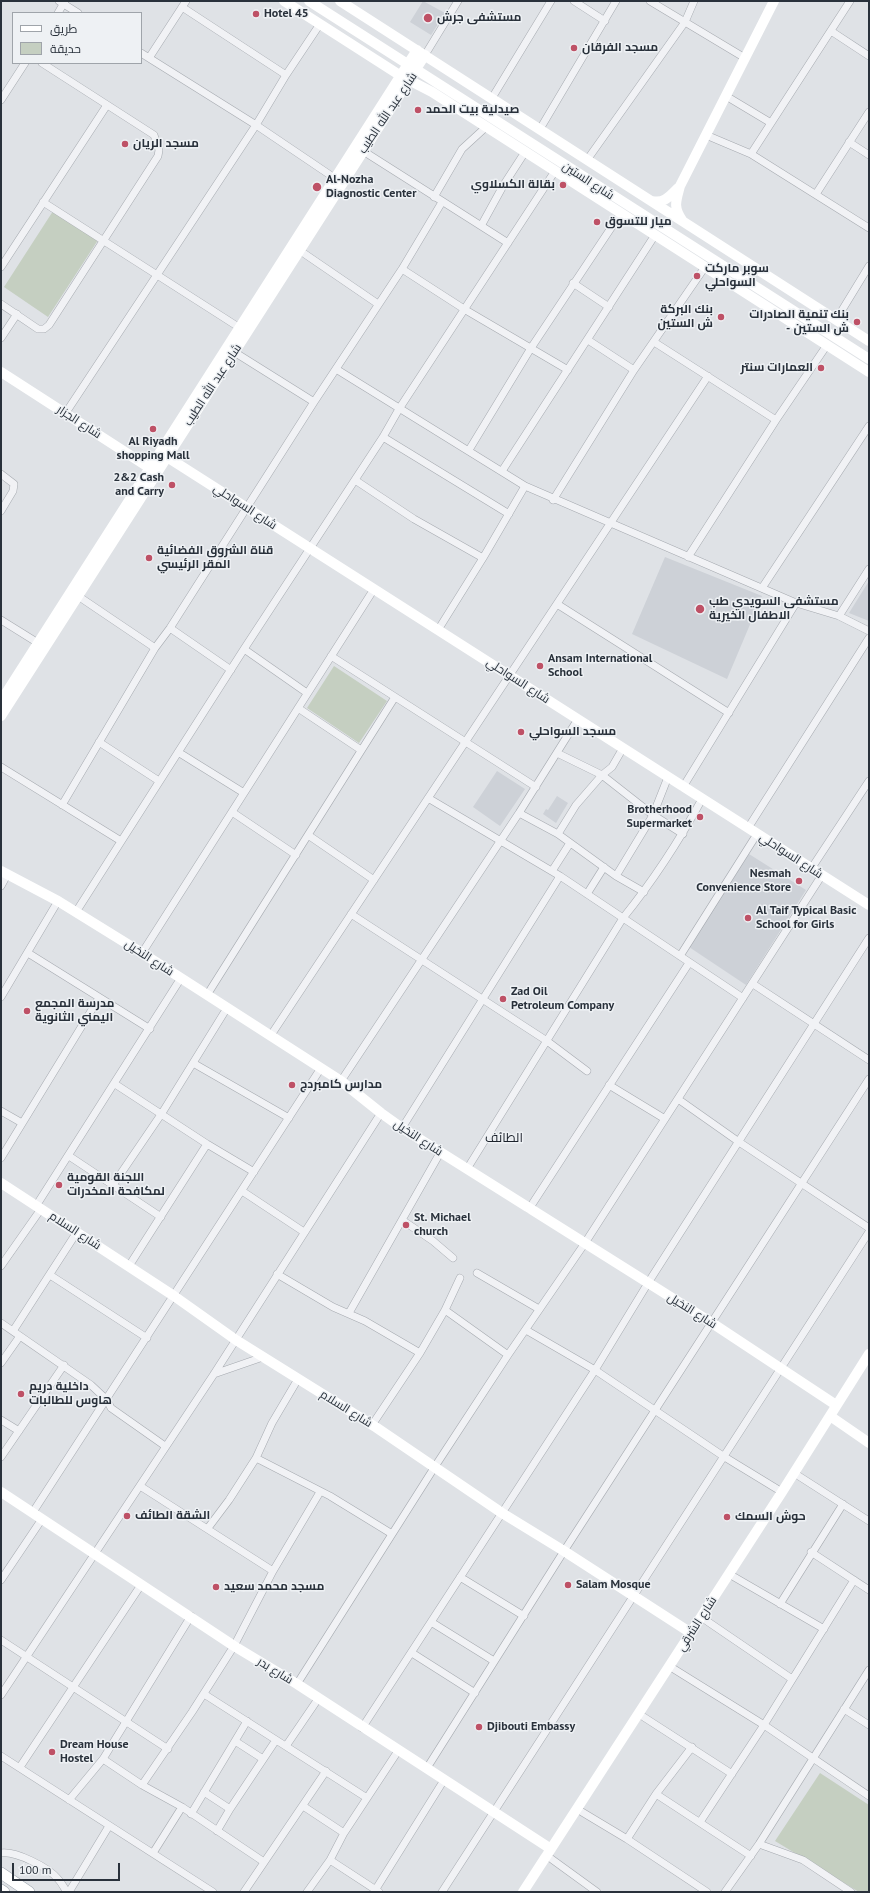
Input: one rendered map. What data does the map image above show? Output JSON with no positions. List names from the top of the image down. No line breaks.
{"streets":{"street":["شارع عبد الله الطيب","شارع الستين","شارع الجزار","شارع السواحلي","شارع النخيل","شارع السلام","شارع الشرقي","شارع بدر"]},"crossings":[["شارع عبد الله الطيب","شارع الستين"],["شارع عبد الله الطيب","شارع الجزار"],["شارع عبد الله الطيب","شارع السواحلي"],["شارع النخيل","شارع الشرقي"],["شارع السلام","شارع الشرقي"],["شارع الشرقي","شارع بدر"]],"districts":["الطائف"],"places":["Hotel 45","مستشفى جرش","مسجد الفرقان","صيدلية بيت الحمد","مسجد الريان","بقالة الكسلاوي","Al-Nozha Diagnostic Center","ميار للتسوق","سوبر ماركت السواحلي","بنك البركة ش الستين","بنك تنمية الصادرات - ش الستين","العمارات سنتر","Al Riyadh shopping Mall","2&2 Cash and Carry","قناة الشروق الفضائية المقر الرئيسي","مستشفى السويدي طب الاطفال الخيرية","Ansam International School","مسجد السواحلي","Brotherhood Supermarket","Nesmah Convenience Store","Al Taif Typical Basic School for Girls","Zad Oil Petroleum Company","مدرسة المجمع اليمني الثانوية","مدارس كامبردج","اللجنة القومية لمكافحة المخدرات","St. Michael church","داخلية دريم هاوس للطالبات","الشقة الطائف","حوش السمك","Salam Mosque","مسجد محمد سعيد","Djibouti Embassy","Dream House Hostel"],"legend":["طريق","حديقة"],"scale_bar":"100 m"}
